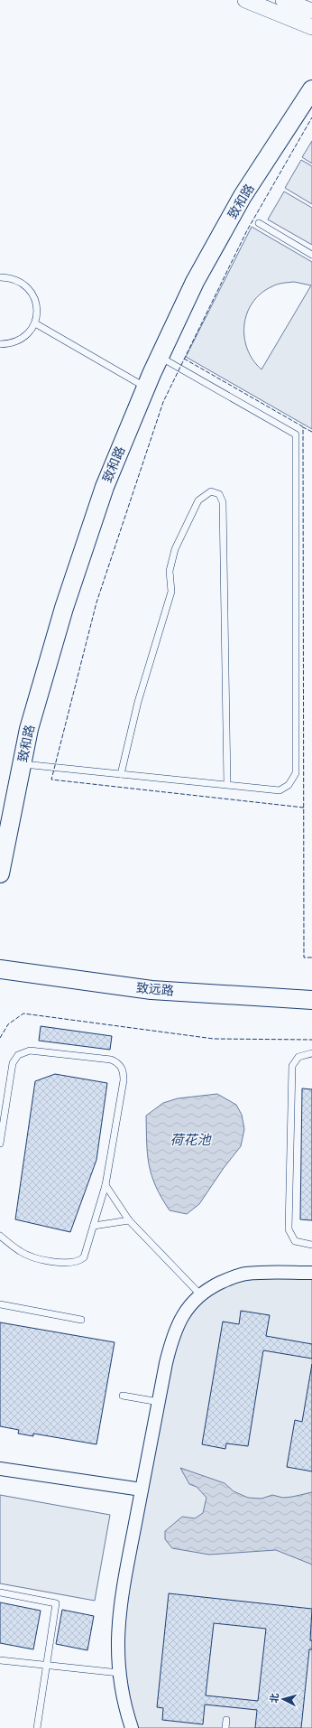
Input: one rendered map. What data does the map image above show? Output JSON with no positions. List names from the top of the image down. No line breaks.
{"streets":{"main road":["致和路","致远路"]},"water":["荷花池"],"north":"left"}
